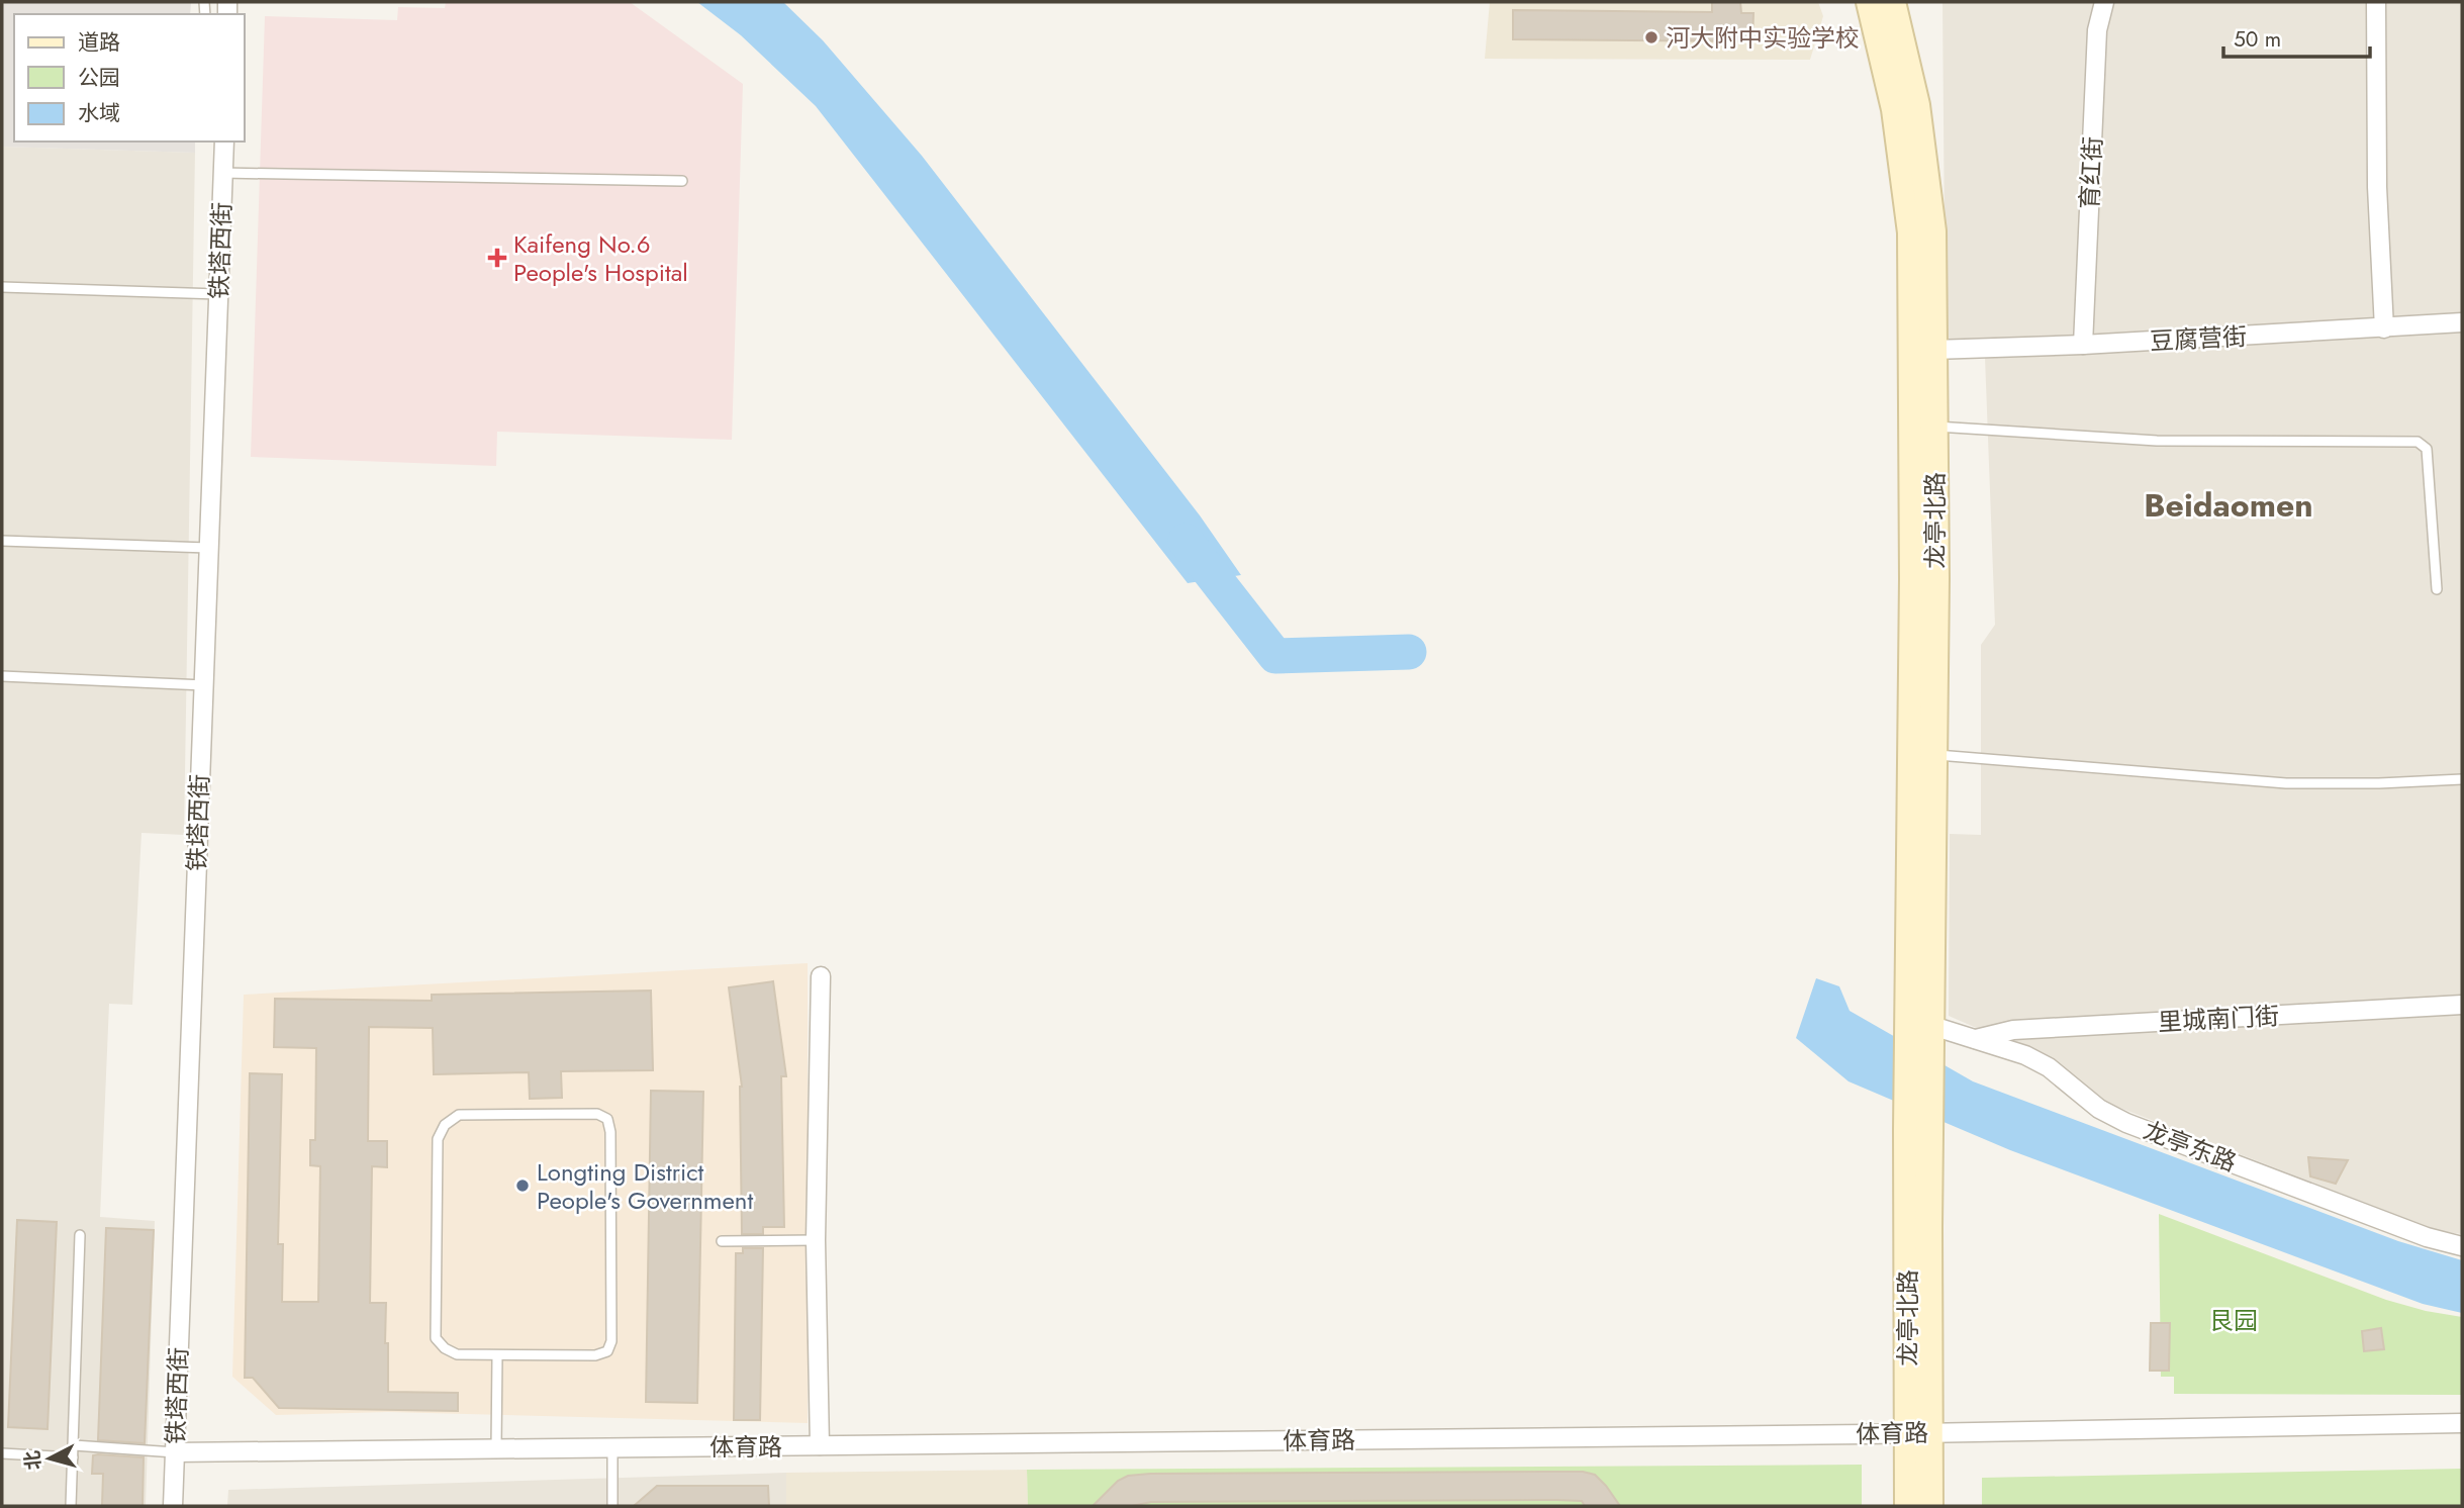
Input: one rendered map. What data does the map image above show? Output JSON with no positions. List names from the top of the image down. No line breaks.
{"streets":{"main road":["龙亭北路"],"street":["育红街","铁塔西街","豆腐营街","里城南门街","龙亭东路","体育路"]},"crossings":[["育红街","豆腐营街"],["铁塔西街","体育路"],["豆腐营街","龙亭北路"],["龙亭北路","龙亭东路"],["龙亭北路","体育路"],["里城南门街","龙亭东路"]],"districts":["Beidaomen"],"parks":["艮园"],"places":{"other":["河大附中实验学校","Longting District People's Government"],"health":["Kaifeng No.6 People's Hospital"]},"legend":["道路","公园","水域"],"scale_bar":"50 m","north":"left"}
